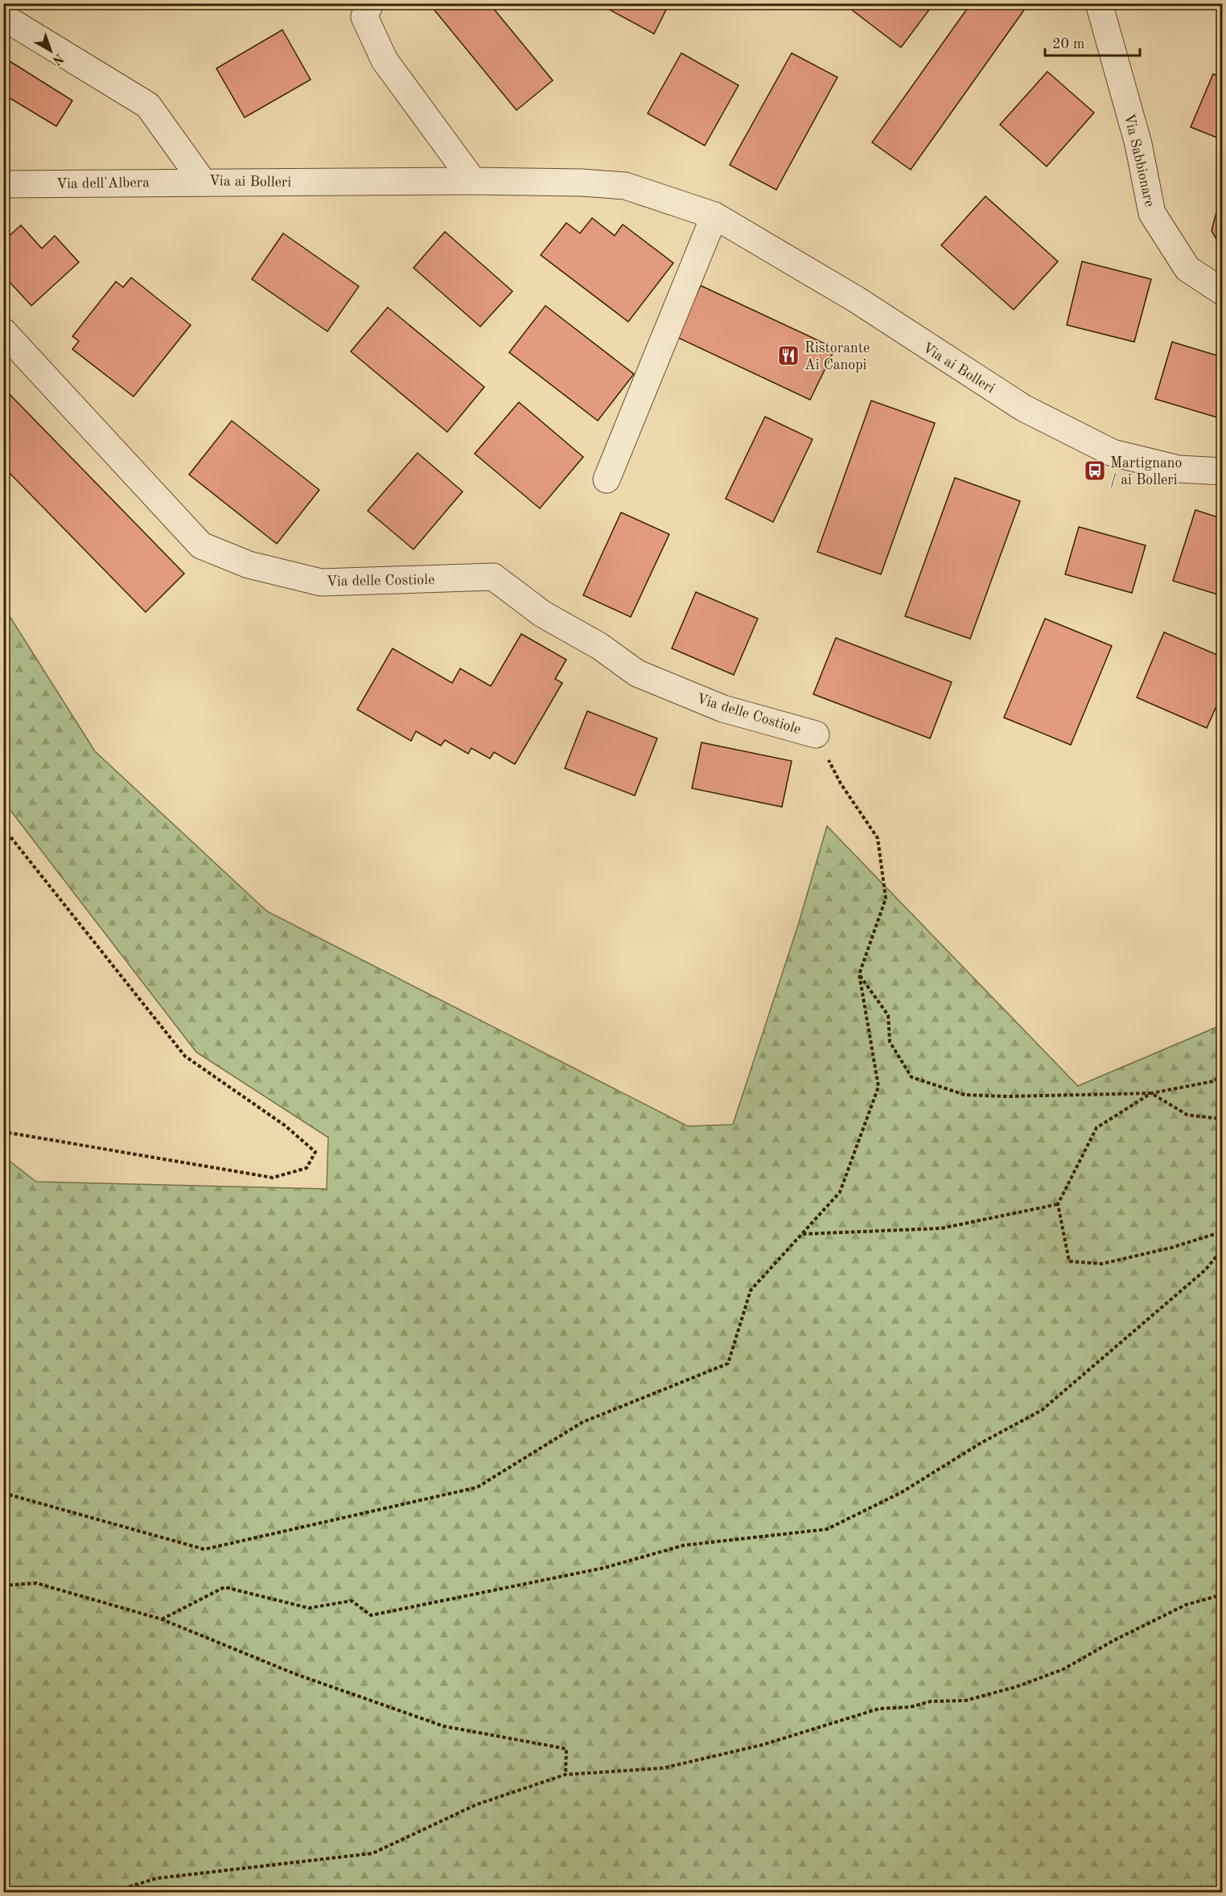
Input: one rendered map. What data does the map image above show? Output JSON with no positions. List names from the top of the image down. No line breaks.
{"streets":{"street":["Via Sabbionare","Via ai Bolleri","Via dell'Albera","Via delle Costiole"]},"crossings":[["Via ai Bolleri","Via dell'Albera"]],"places":{"restaurant":["Ristorante Ai Canopi"],"bus stop":["Martignano / ai Bolleri"]},"scale_bar":"20 m","north":"bottom right"}
